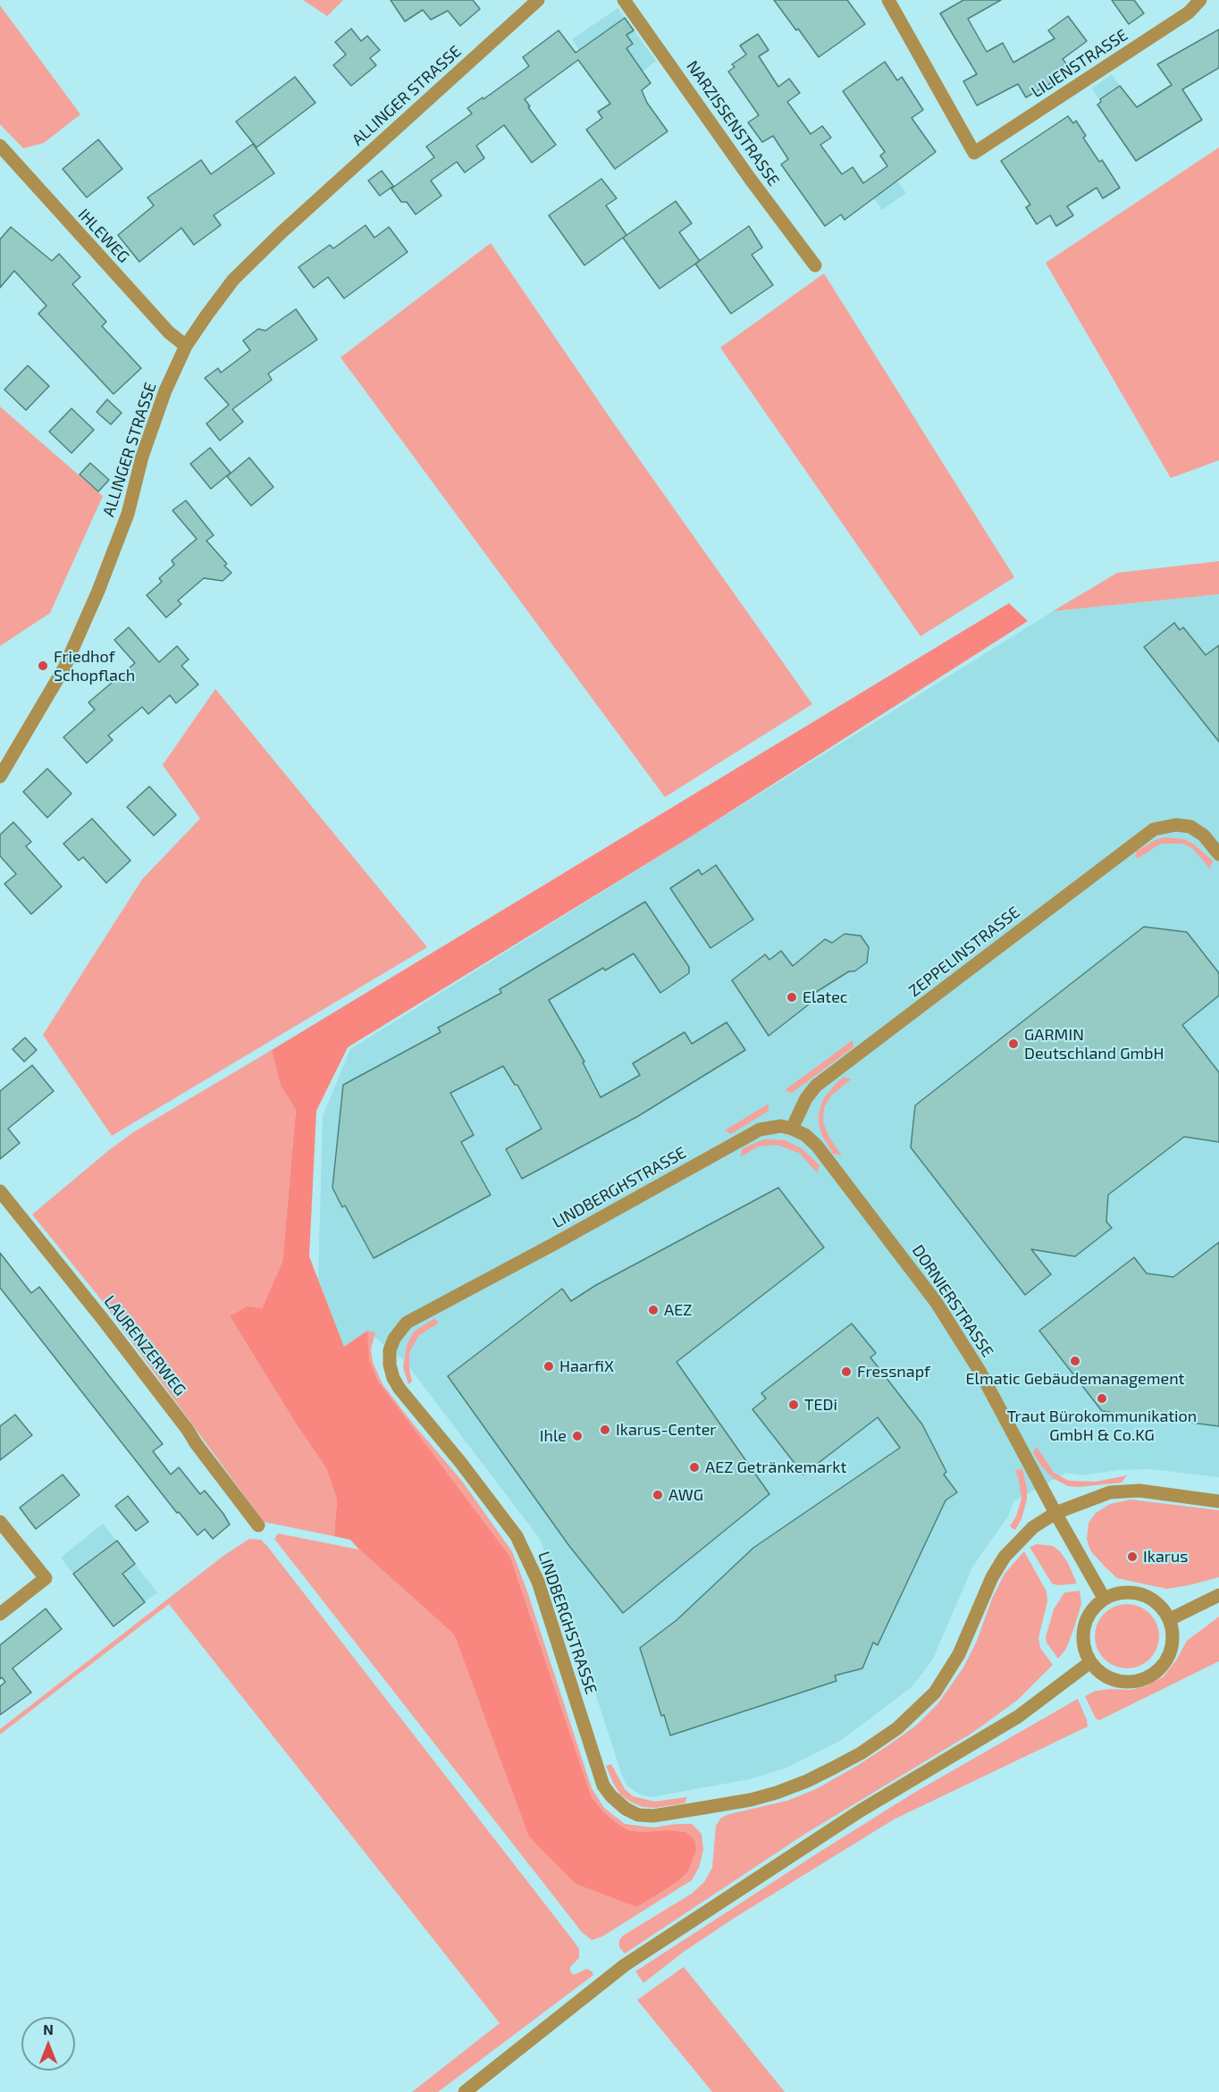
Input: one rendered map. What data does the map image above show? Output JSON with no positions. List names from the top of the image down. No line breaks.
{"streets":{"street":["LILIENSTRASSE","ALLINGER STRASSE","NARZISSENSTRASSE","IHLEWEG","ZEPPELINSTRASSE","LINDBERGHSTRASSE","DORNIERSTRASSE","LAURENZERWEG"]},"crossings":[["ALLINGER STRASSE","IHLEWEG"],["ZEPPELINSTRASSE","LINDBERGHSTRASSE"],["ZEPPELINSTRASSE","DORNIERSTRASSE"],["LINDBERGHSTRASSE","DORNIERSTRASSE"]],"places":["Friedhof Schopflach","Elatec","GARMIN Deutschland GmbH","AEZ","Elmatic Gebäudemanagement","HaarfiX","Fressnapf","Traut Bürokommunikation GmbH & Co.KG","TEDi","Ikarus-Center","Ihle","AEZ Getränkemarkt","AWG","Ikarus"],"north":"top"}
